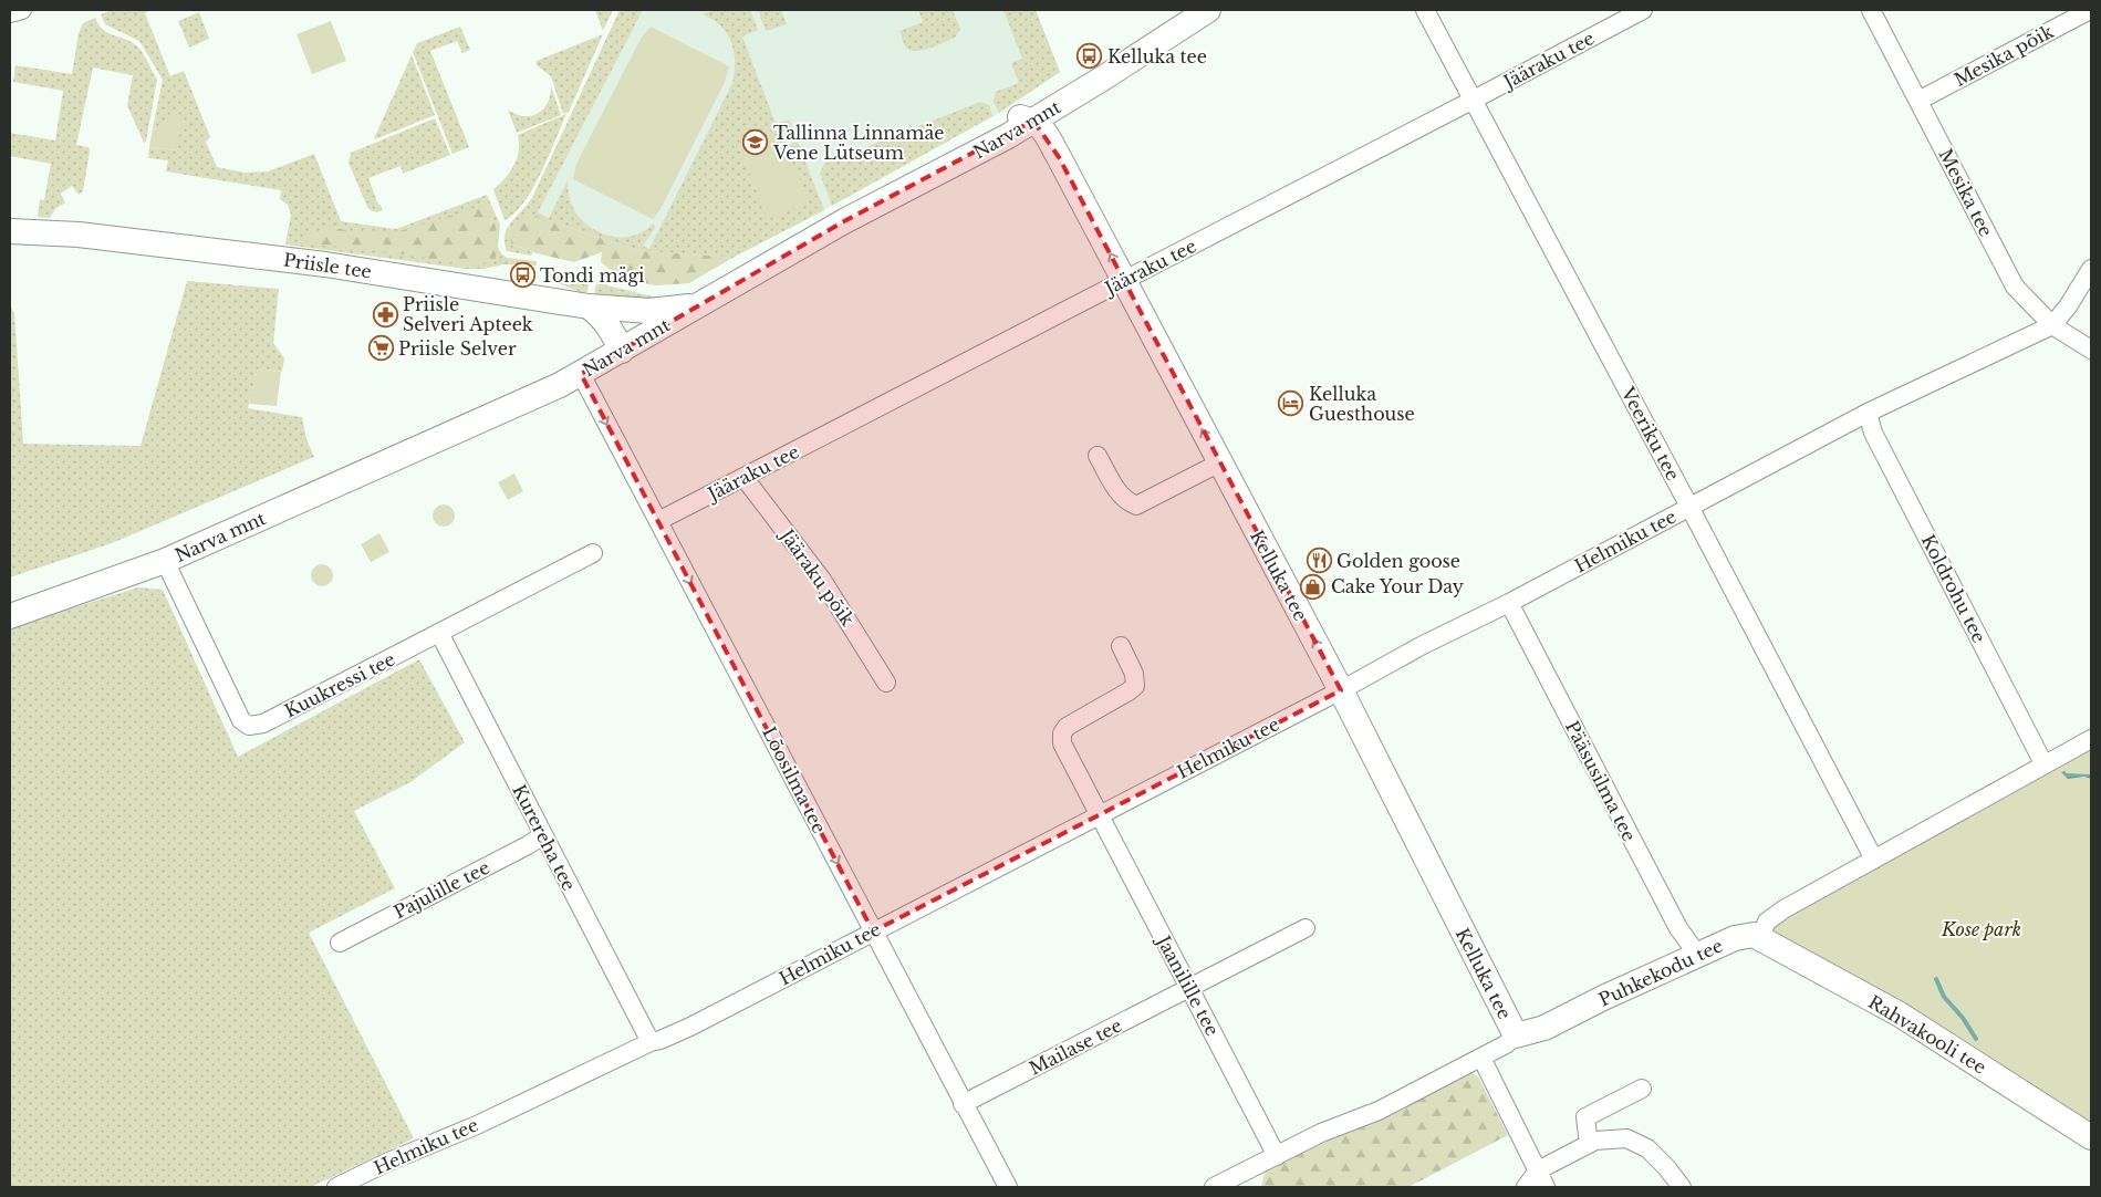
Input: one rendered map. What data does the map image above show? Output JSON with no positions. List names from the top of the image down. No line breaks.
{"streets":{"street":["Mesika põik","Jääraku tee","Narva mnt","Mesika tee","Priisle tee","Veeriku tee","Helmiku tee","Kelluka tee","Jääraku põik","Koldrohu tee","Kuukressi tee","Lõosilma tee","Pääsusilma tee","Kurereha tee","Pajulille tee","Puhkekodu tee","Jaanilille tee","Rahvakooli tee","Mailase tee"]},"crossings":[["Mesika põik","Mesika tee"],["Jääraku tee","Veeriku tee"],["Jääraku tee","Kelluka tee"],["Jääraku tee","Jääraku põik"],["Jääraku tee","Lõosilma tee"],["Narva mnt","Priisle tee"],["Narva mnt","Kelluka tee"],["Narva mnt","Kuukressi tee"],["Narva mnt","Lõosilma tee"],["Mesika tee","Helmiku tee"],["Veeriku tee","Helmiku tee"],["Helmiku tee","Kelluka tee"],["Helmiku tee","Koldrohu tee"],["Helmiku tee","Lõosilma tee"],["Helmiku tee","Pääsusilma tee"],["Helmiku tee","Kurereha tee"],["Helmiku tee","Jaanilille tee"],["Kelluka tee","Puhkekodu tee"],["Kuukressi tee","Kurereha tee"],["Lõosilma tee","Mailase tee"],["Pääsusilma tee","Puhkekodu tee"],["Kurereha tee","Pajulille tee"],["Puhkekodu tee","Jaanilille tee"],["Puhkekodu tee","Rahvakooli tee"],["Jaanilille tee","Mailase tee"]],"one_way":["Kelluka tee","Lõosilma tee"],"parks":["Kose park"],"places":{"bus stop":["Kelluka tee","Tondi mägi"],"school or university":["Tallinna Linnamäe Vene Lütseum"],"pharmacy":["Priisle Selveri Apteek"],"supermarket":["Priisle Selver"],"hotel":["Kelluka Guesthouse"],"restaurant":["Golden goose"],"shop":["Cake Your Day"]}}
